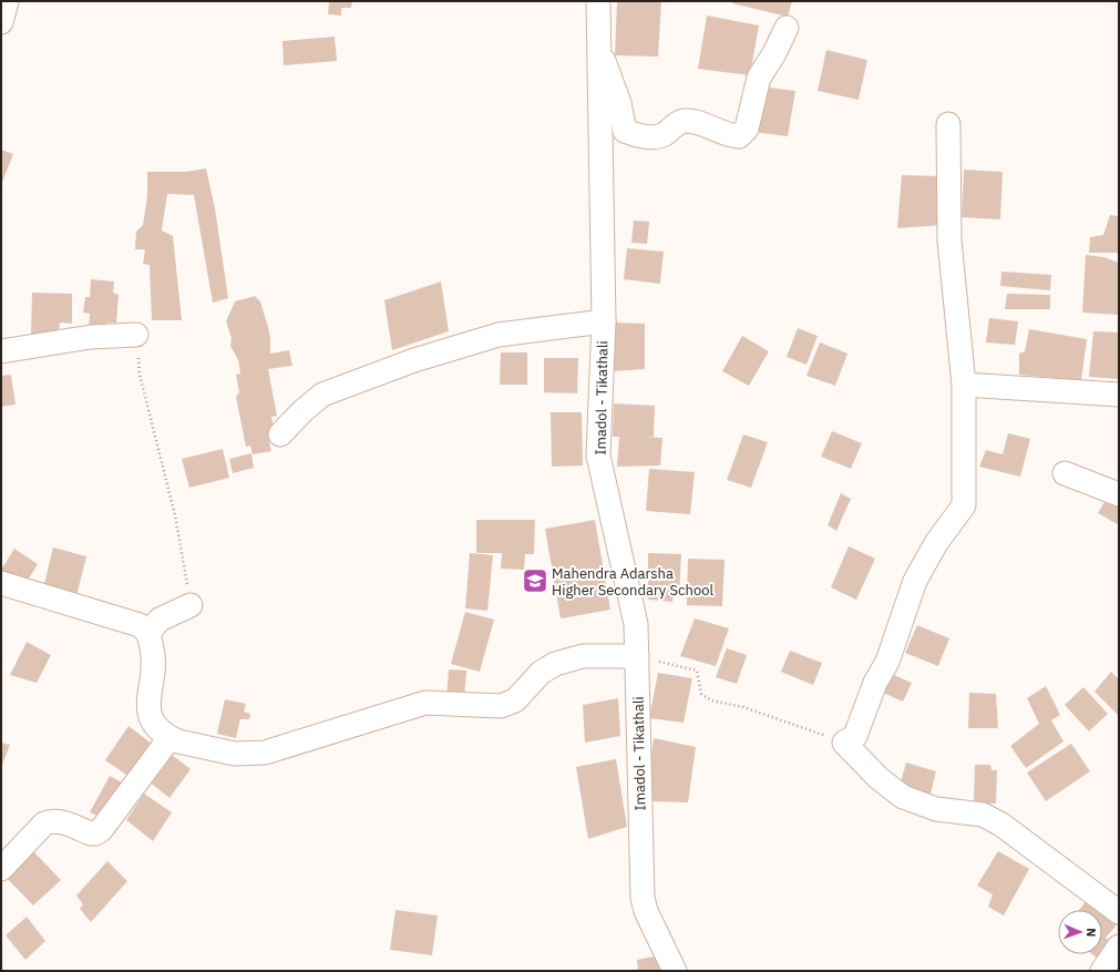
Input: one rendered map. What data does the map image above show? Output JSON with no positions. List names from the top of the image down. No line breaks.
{"streets":{"street":["Imadol - Tikathali"]},"places":{"school or university":["Mahendra Adarsha Higher Secondary School"]},"north":"right"}
